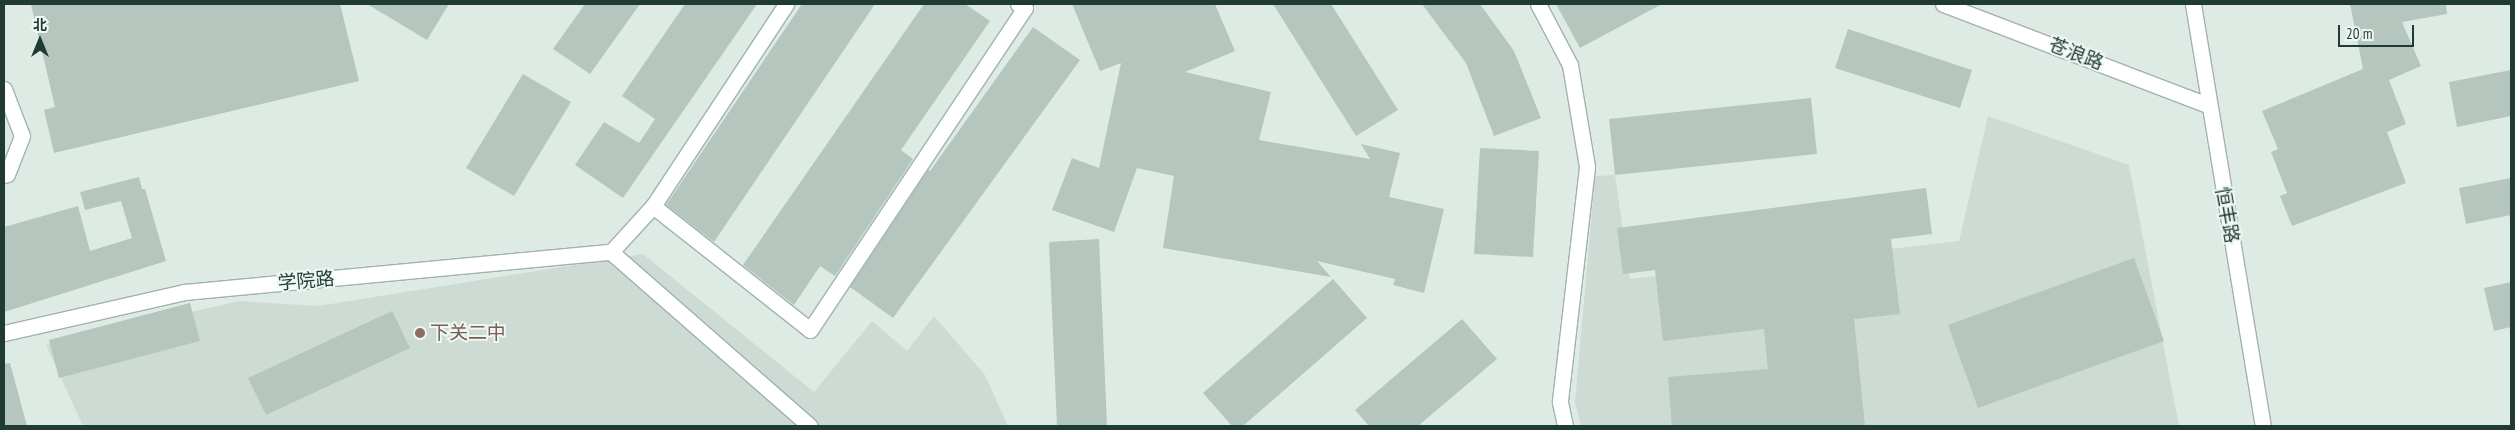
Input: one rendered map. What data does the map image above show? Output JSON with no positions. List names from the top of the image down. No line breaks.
{"streets":{"street":["苍浪路","恒丰路","学院路"]},"crossings":[["苍浪路","恒丰路"]],"places":["下关二中"],"scale_bar":"20 m","north":"top"}
